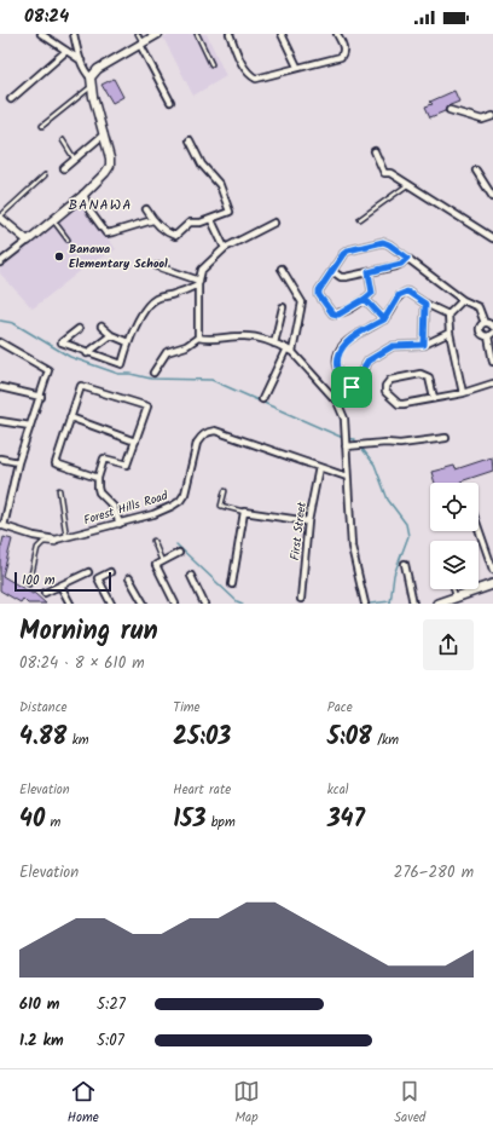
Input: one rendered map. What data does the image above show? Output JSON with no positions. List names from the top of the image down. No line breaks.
{"streets":{"street":["Forest Hills Road","First Street"]},"crossings":[["Forest Hills Road","First Street"]],"districts":["BANAWA"],"places":["Banawa Elementary School"],"scale_bar":"100 m","page":{"status":"08:24","scale":"100 m","heading":["Morning run","08:24 · 8 × 610 m"],"stats":[["Distance","4.88 km"],["Time","25:03"],["Pace","5:08 /km"],["Elevation","40 m"],["Heart rate","153 bpm"],["kcal","347"]],"chart":["Elevation","276–280 m"],"list":[{"name":"610 m","note":"5:27"},{"name":"1.2 km","note":"5:07"}],"tabs":["Home","Map","Saved"]}}
